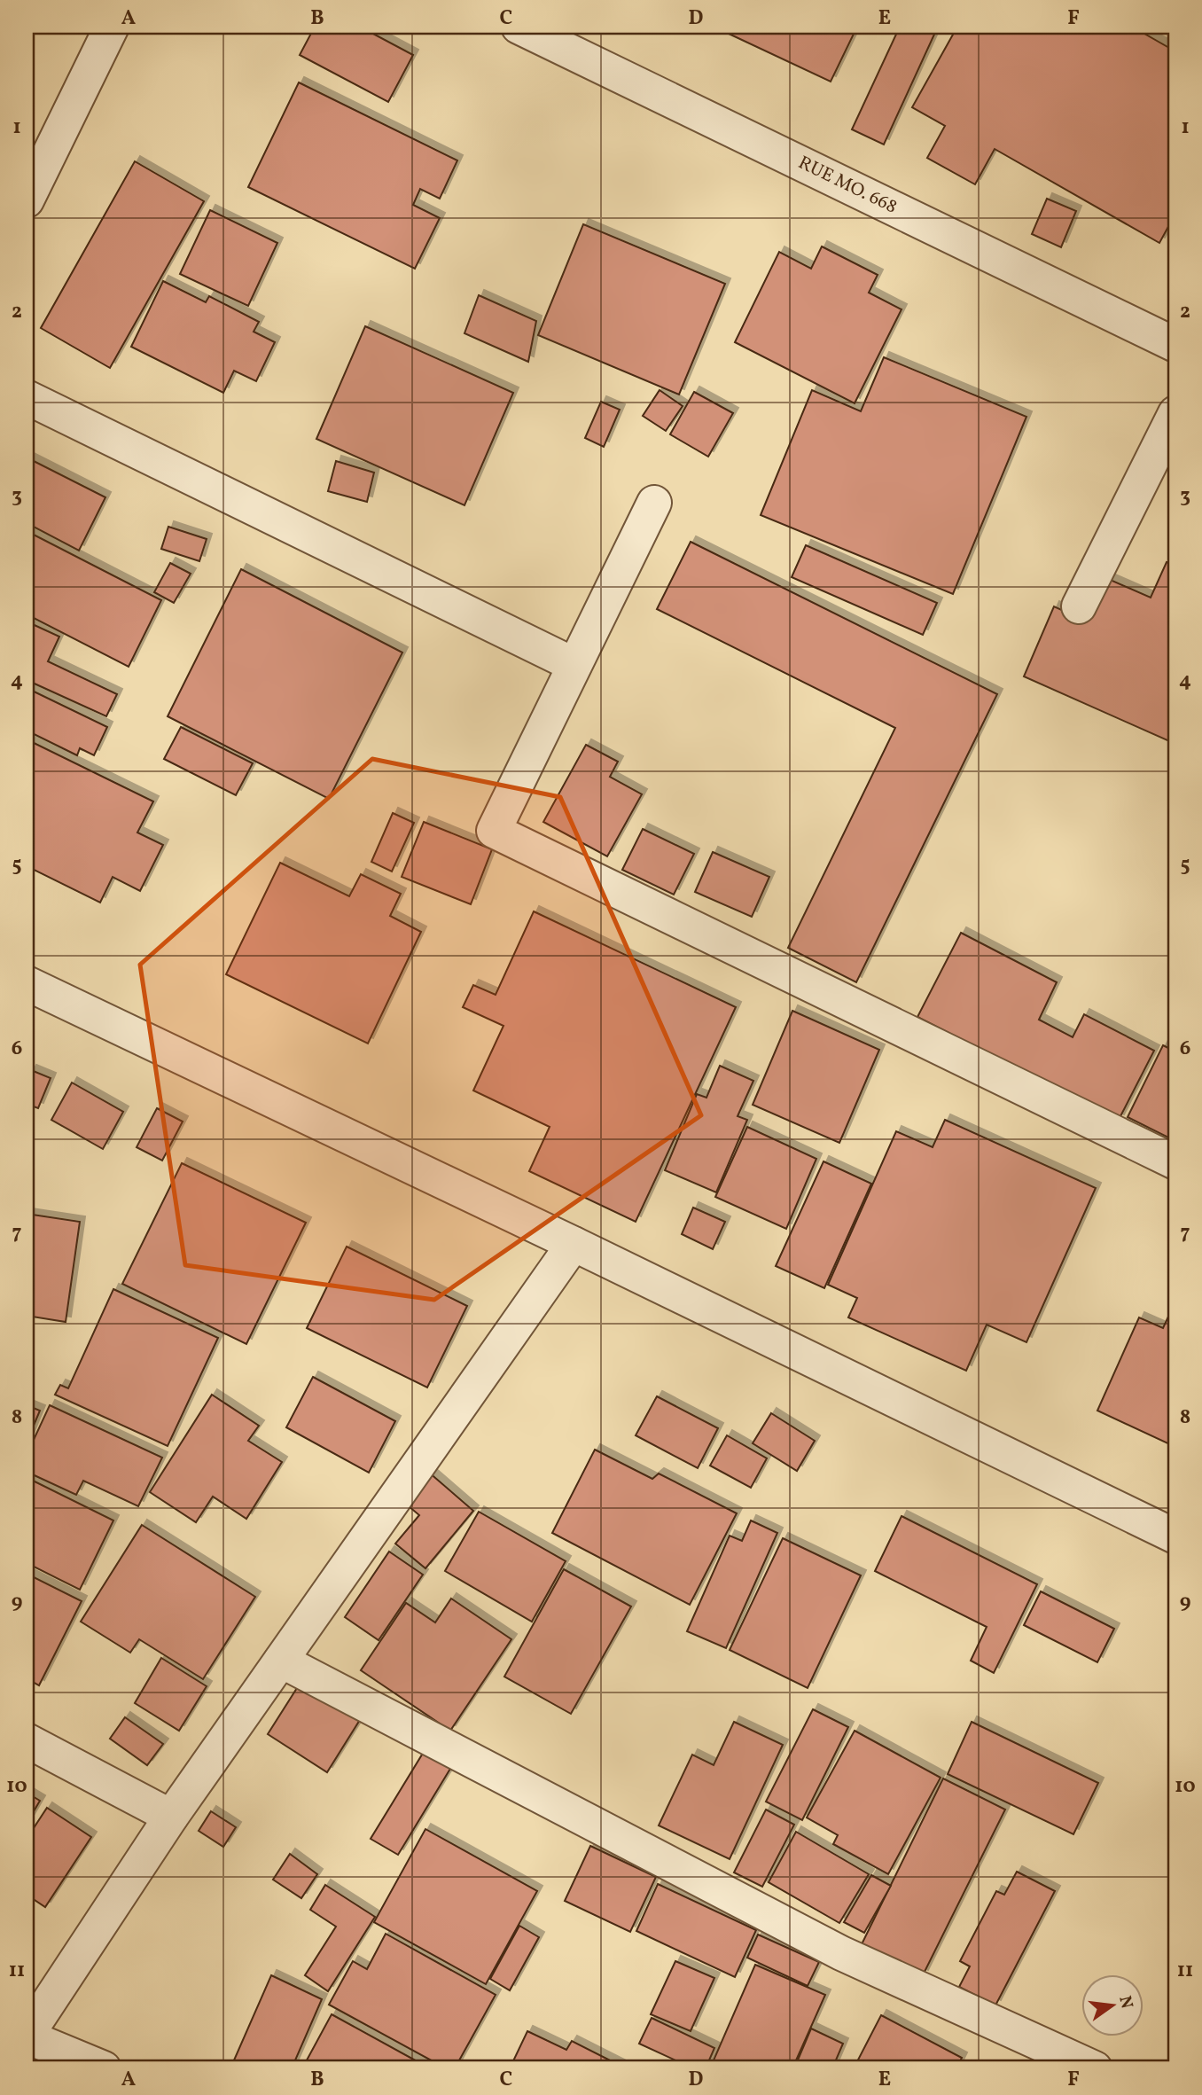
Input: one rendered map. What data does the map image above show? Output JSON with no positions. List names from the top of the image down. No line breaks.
{"streets":{"street":["RUE MO. 668"]},"north":"right","grid":{"columns":["A","B","C","D","E","F"],"rows":["1","2","3","4","5","6","7","8","9","10","11"]}}
